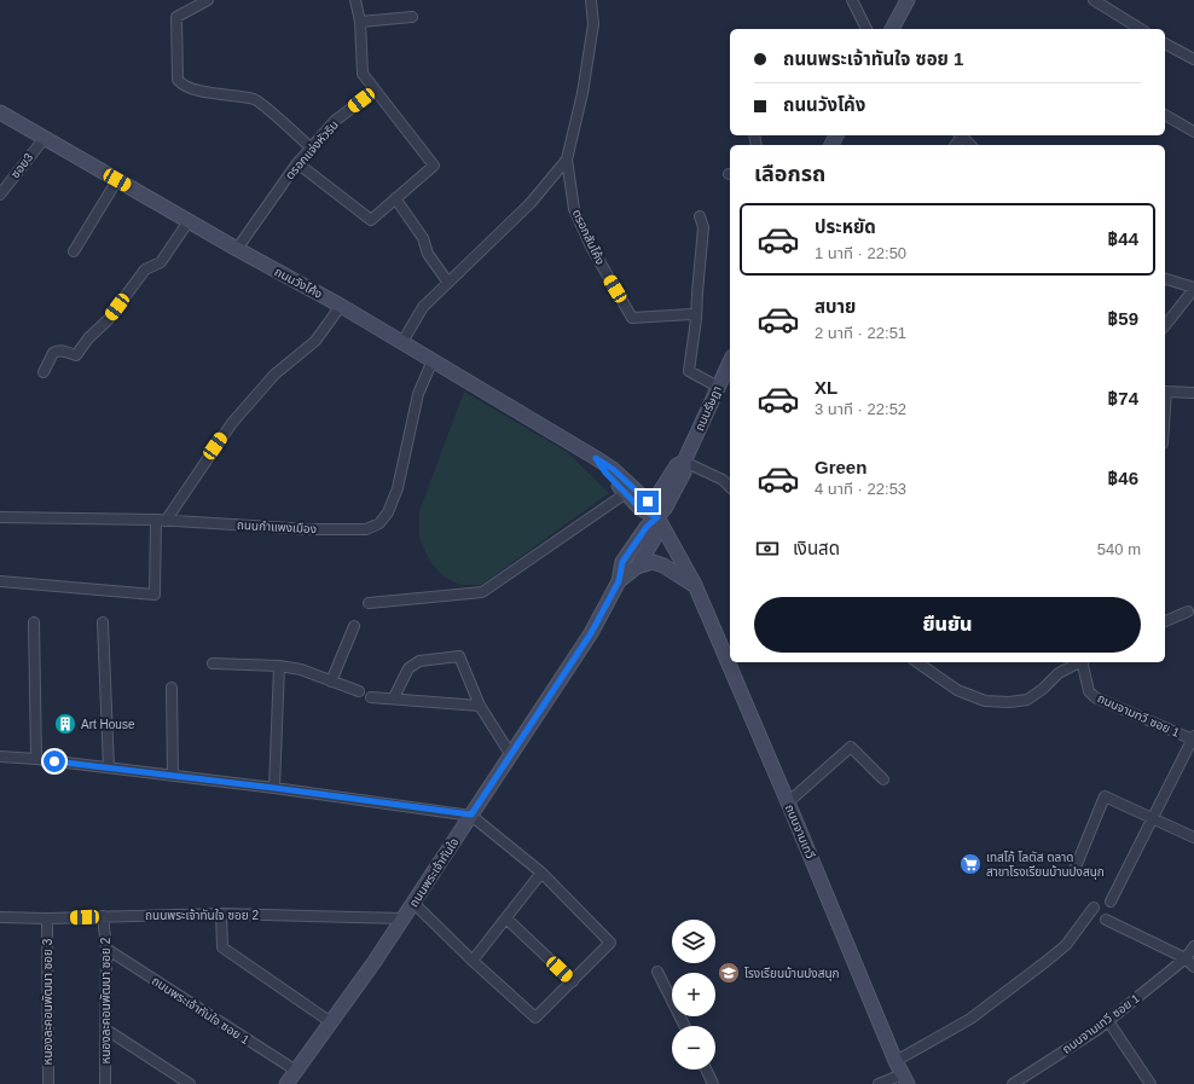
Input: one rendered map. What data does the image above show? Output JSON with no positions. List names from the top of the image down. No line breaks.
{"streets":{"main road":["ถนนวังโค้ง","ถนนรัษฎา","ถนนจามเทวี","ถนนพระเจ้าทันใจ"],"street":["ตรอกแจ่งหัวริน","ซอย3","ตรอกสันโค้ง","ถนนกำแพงเมือง","ถนนจามทวี ซอย 1","ถนนพระเจ้าทันใจ ซอย 2","หนองละคอนพัฒนา ซอย 2","หนองละคอนพัฒนา ซอย 3","ถนนพระเจ้าทันใจ ซอย 1","ถนนจามเทวี ซอย 1"]},"crossings":[["ตรอกแจ่งหัวริน","ถนนวังโค้ง"],["ซอย3","ถนนวังโค้ง"],["ถนนวังโค้ง","ถนนรัษฎา"],["ถนนวังโค้ง","ถนนกำแพงเมือง"],["ถนนวังโค้ง","ถนนจามเทวี"],["ถนนวังโค้ง","ถนนพระเจ้าทันใจ"],["ถนนรัษฎา","ถนนจามเทวี"],["ถนนรัษฎา","ถนนพระเจ้าทันใจ"],["ถนนจามเทวี","ถนนพระเจ้าทันใจ"],["ถนนพระเจ้าทันใจ","ถนนพระเจ้าทันใจ ซอย 2"],["ถนนพระเจ้าทันใจ","ถนนพระเจ้าทันใจ ซอย 1"],["ถนนพระเจ้าทันใจ ซอย 2","หนองละคอนพัฒนา ซอย 2"],["ถนนพระเจ้าทันใจ ซอย 2","หนองละคอนพัฒนา ซอย 3"],["หนองละคอนพัฒนา ซอย 2","ถนนพระเจ้าทันใจ ซอย 1"]],"places":{"building":["Art House"],"supermarket":["เทสโก้ โลตัส ตลาด สาขาโรงเรียนบ้านปงสนุก"],"school or university":["โรงเรียนบ้านปงสนุก"]},"page":{"banner":["ถนนพระเจ้าทันใจ ซอย 1","ถนนวังโค้ง"],"heading":"เลือกรถ","list":[{"name":"ประหยัด","note":"1 นาที · 22:50","value":"฿44"},{"name":"สบาย","note":"2 นาที · 22:51","value":"฿59"},{"name":"XL","note":"3 นาที · 22:52","value":"฿74"},{"name":"Green","note":"4 นาที · 22:53","value":"฿46"}],"pay":["เงินสด","540 m"],"buttons":"ยืนยัน","map_buttons":["+","−"]}}
